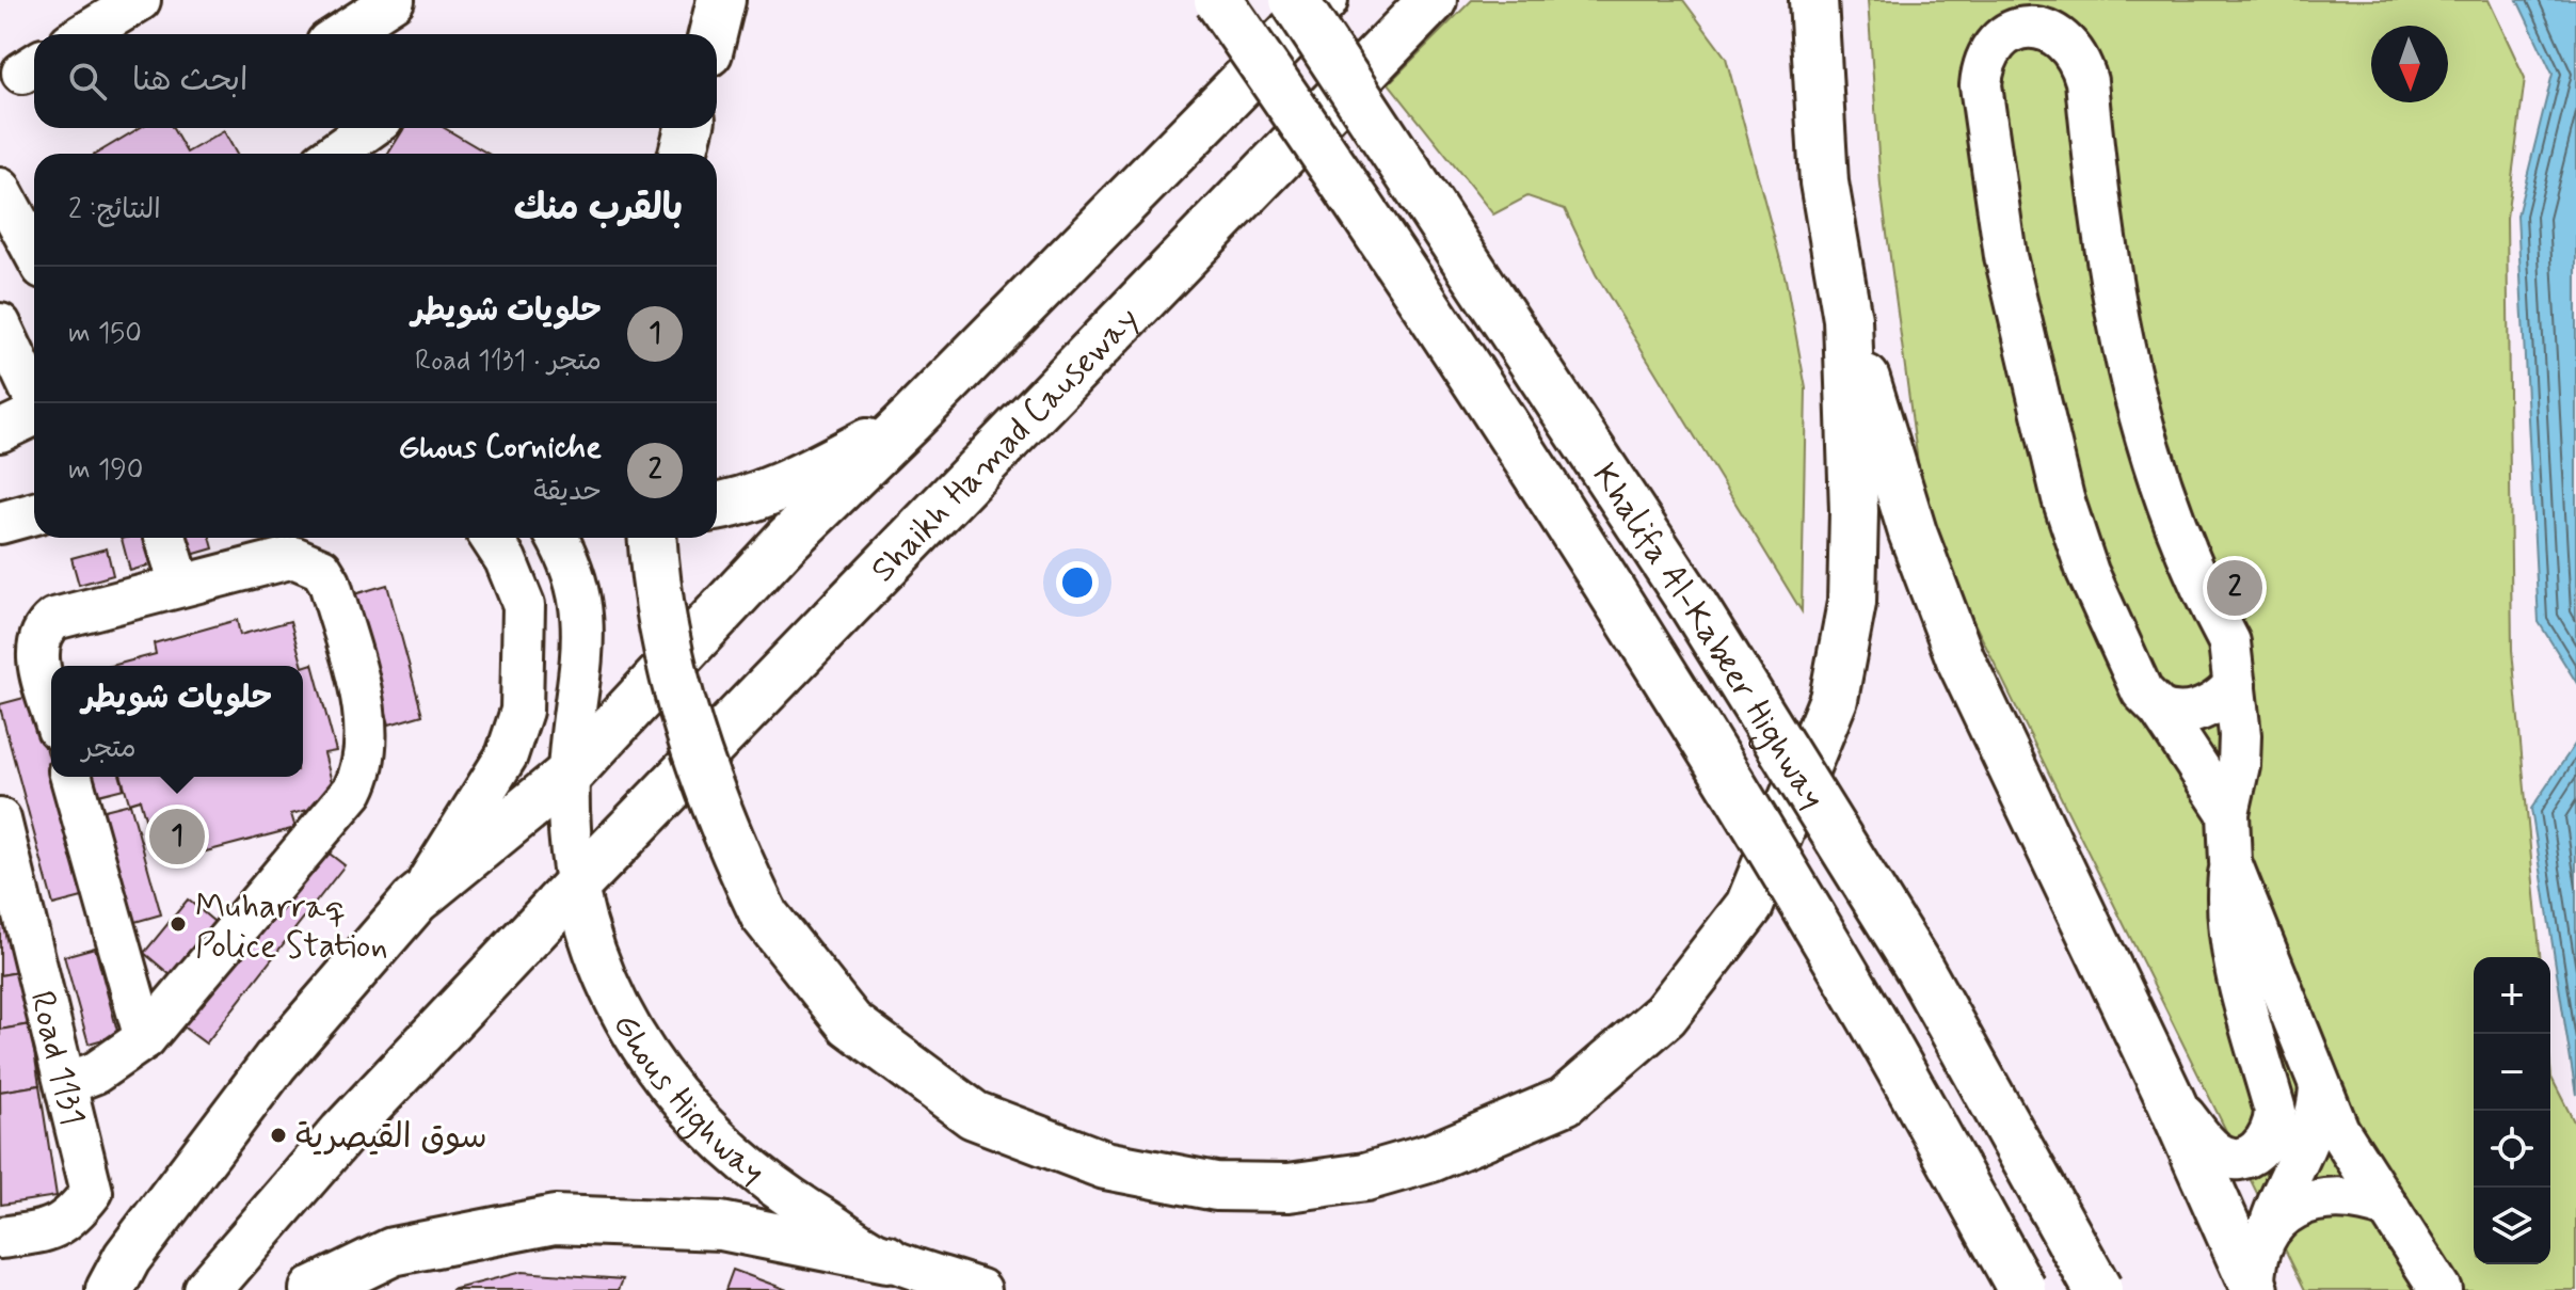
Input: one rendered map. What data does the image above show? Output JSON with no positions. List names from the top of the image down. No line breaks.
{"streets":{"main road":["Shaikh Hamad Causeway","Khalifa Al-Kabeer Highway"],"street":["Road 1131","Ghous Highway"]},"crossings":[["Shaikh Hamad Causeway","Ghous Highway"]],"places":["Muharraq Police Station","سوق القيصرية"],"north":"bottom","page":{"search":"ابحث هنا","heading":["بالقرب منك","النتائج: 2"],"list":[{"mark":"1","name":"حلويات شويطر","note":"متجر · Road 1131","value":"150 m"},{"mark":"2","name":"Ghous Corniche","note":"حديقة","value":"190 m"}],"pins":["2","1"],"popup":["حلويات شويطر","متجر"],"map_buttons":["+","−"]}}
